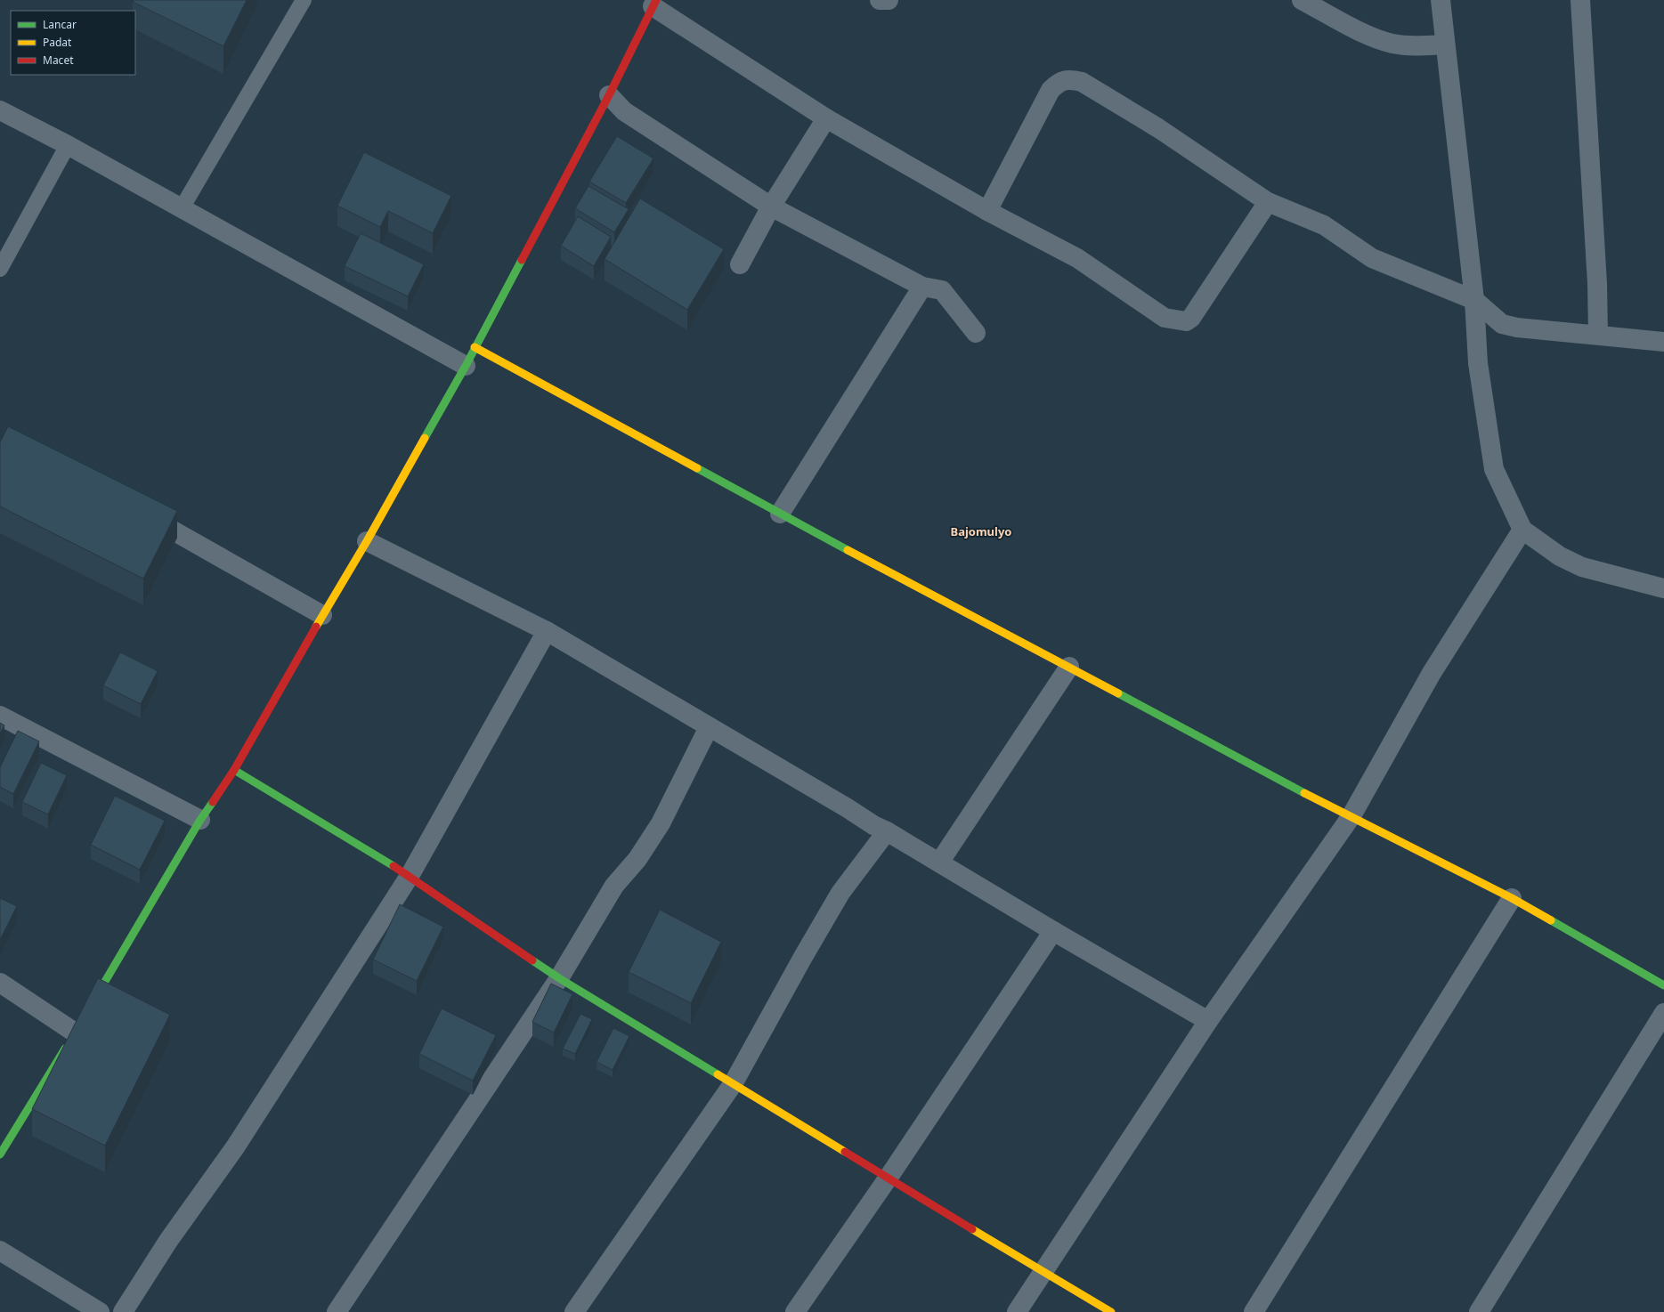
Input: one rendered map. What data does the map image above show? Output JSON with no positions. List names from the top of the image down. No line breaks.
{"districts":["Bajomulyo"],"legend":["Lancar","Padat","Macet"]}
